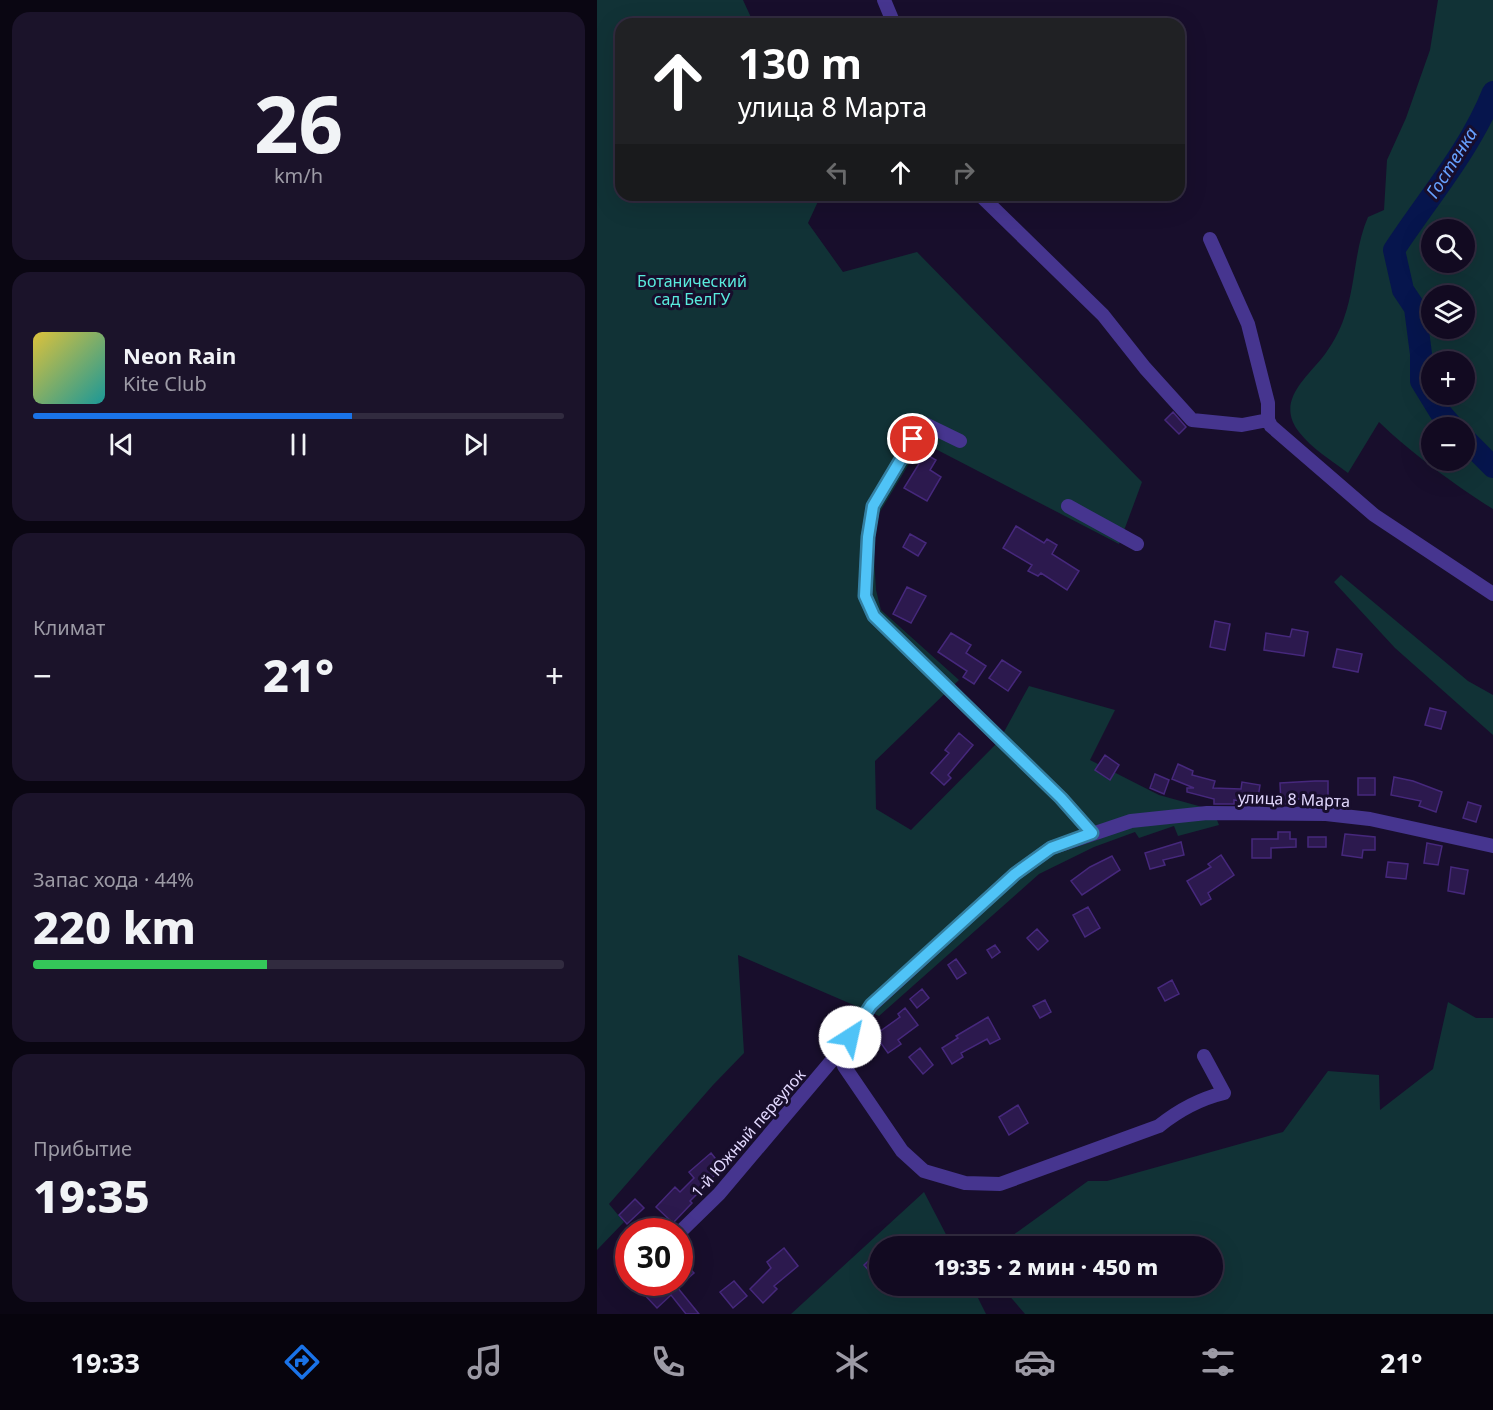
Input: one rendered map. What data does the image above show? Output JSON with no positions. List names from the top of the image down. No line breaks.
{"streets":{"street":["улица 8 Марта","1-й Южный переулок"]},"crossings":[["улица 8 Марта","1-й Южный переулок"]],"water":["Гостенка"],"parks":["Ботанический сад БелГУ"],"page":{"tile":[["26","km/h"],"Климат",["Запас хода · 44%","220 km"],["Прибытие","19:35"]],"turn":["130 m","улица 8 Марта"],"map_buttons":["+","−"],"song":["Neon Rain","Kite Club"],"heat":["−","21°","+"],"limit":"30","trip":"19:35 · 2 мин · 450 m","tabs":["19:33","21°"]}}
